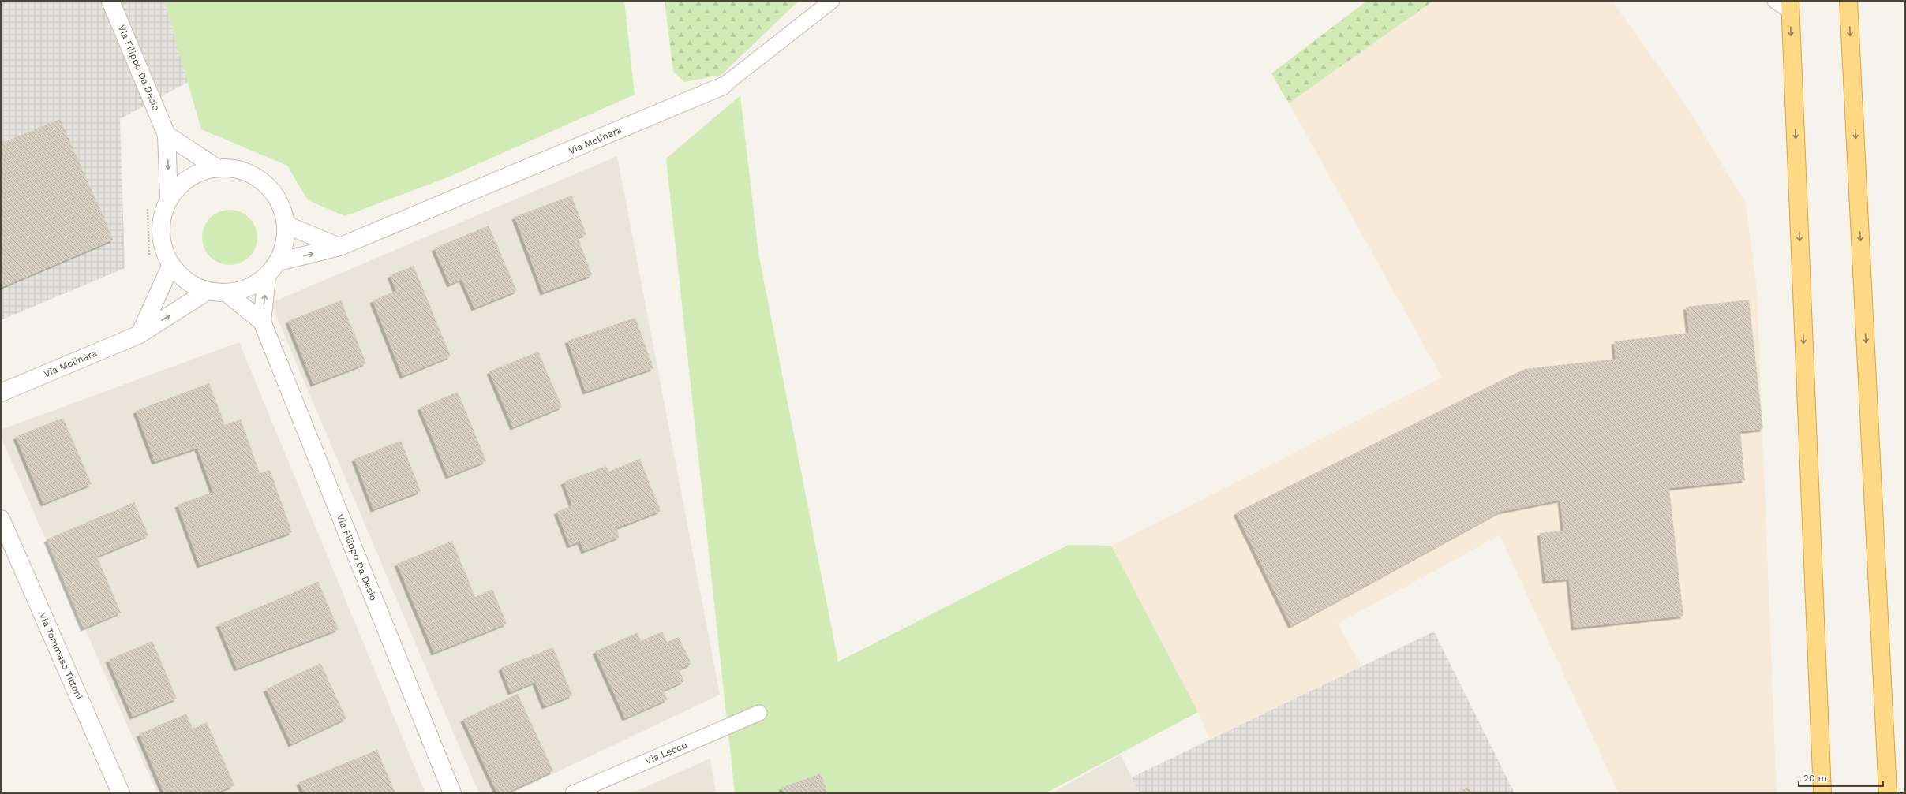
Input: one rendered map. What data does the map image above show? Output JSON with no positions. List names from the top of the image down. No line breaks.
{"streets":{"street":["Via Filippo Da Desio","Via Molinara","Via Tommaso Tittoni"],"lane":["Via Lecco"]},"scale_bar":"20 m"}
